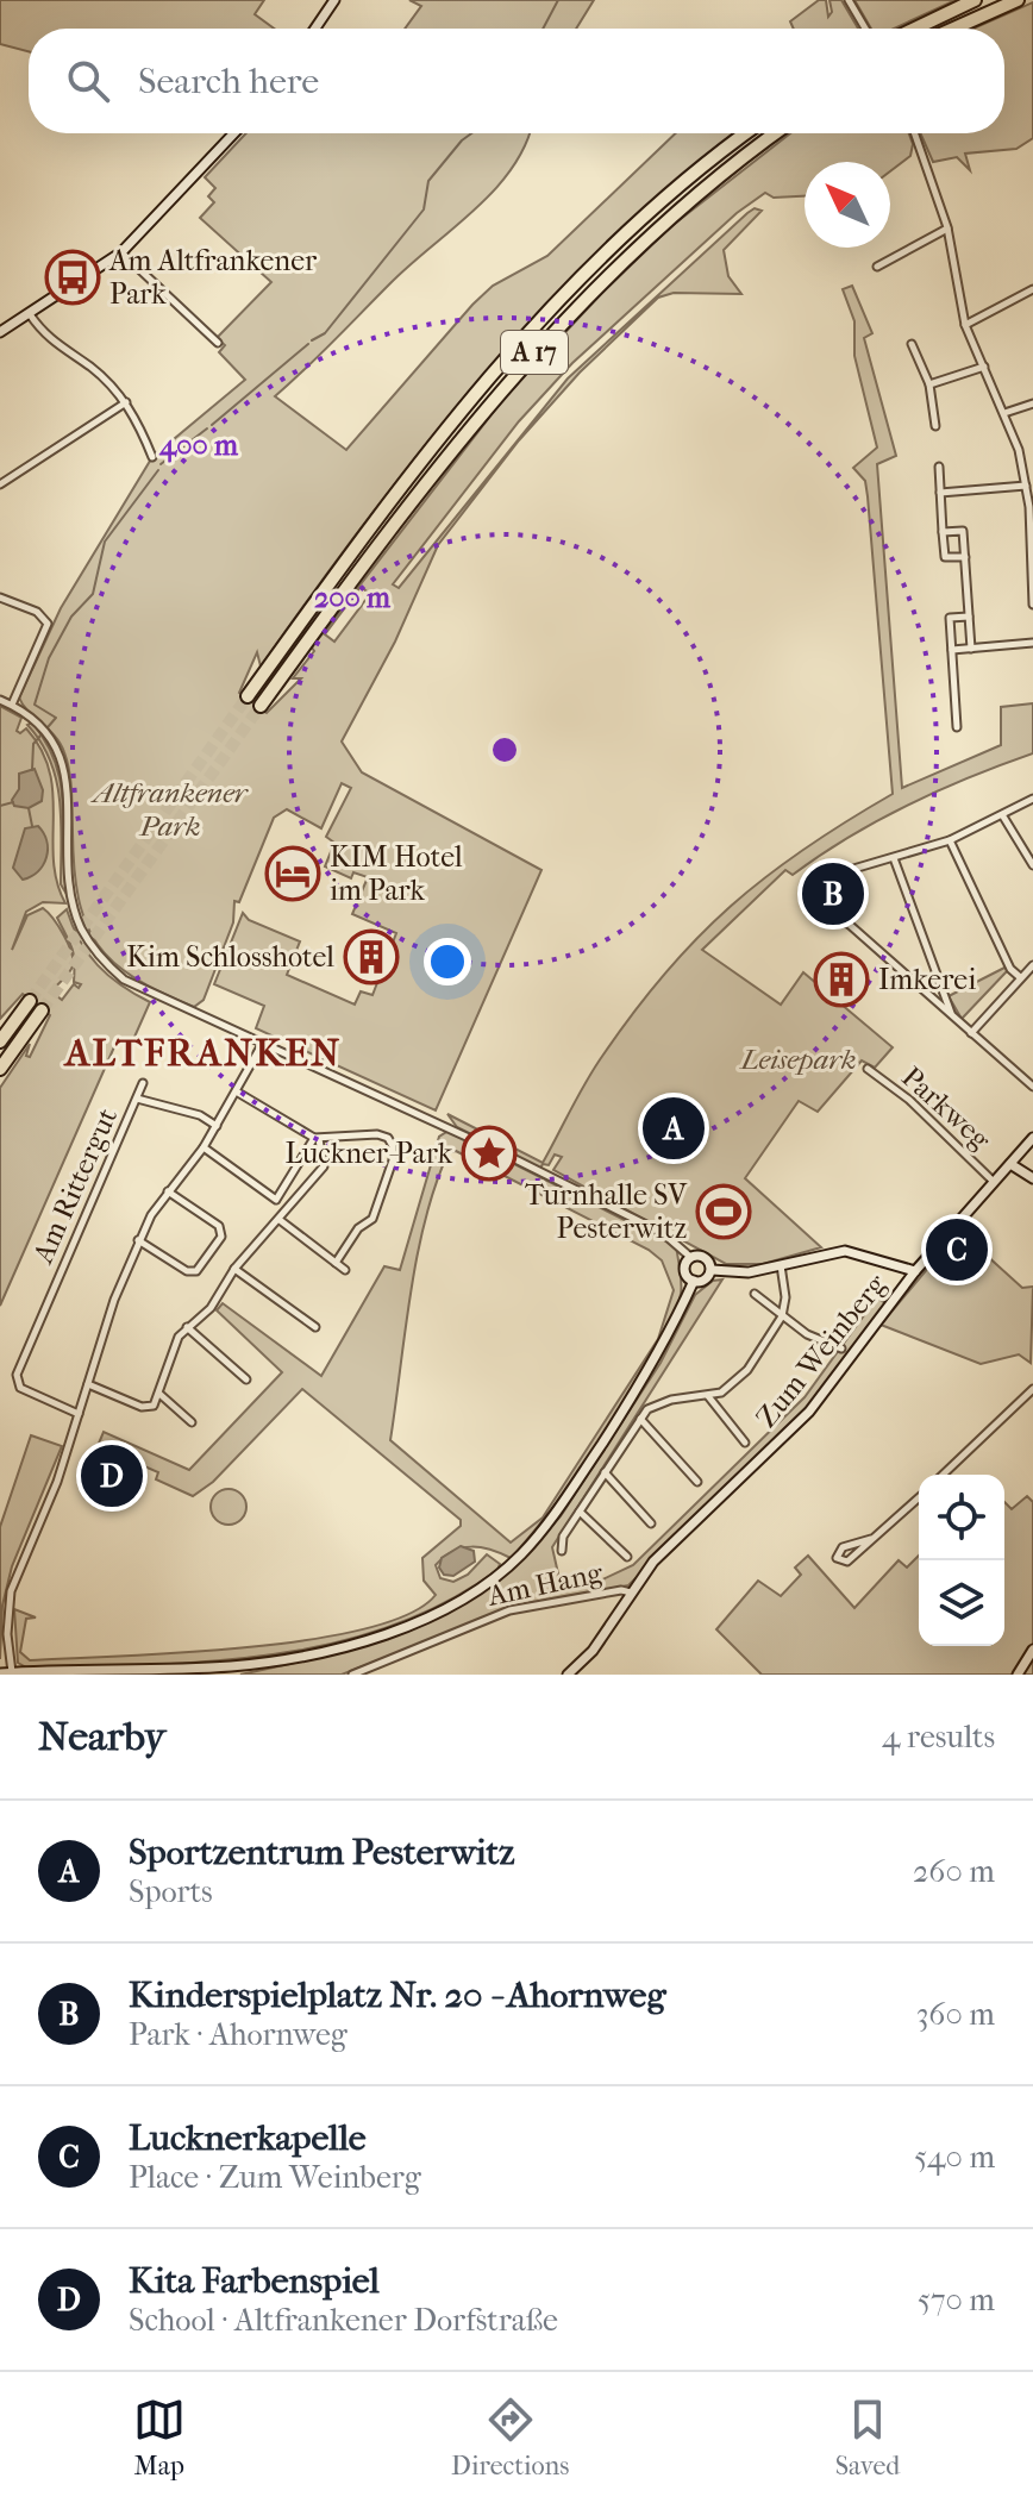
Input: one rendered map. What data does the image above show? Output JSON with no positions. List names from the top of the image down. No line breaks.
{"streets":{"highway":["A 17"],"street":["Parkweg","Am Rittergut","Zum Weinberg","Am Hang"]},"crossings":[["Parkweg","Zum Weinberg"],["Zum Weinberg","Am Hang"]],"districts":["ALTFRANKEN"],"parks":["Altfrankener Park","Leisepark"],"places":{"bus stop":["Am Altfrankener Park"],"hotel":["KIM Hotel im Park"],"building":["Kim Schlosshotel","Imkerei"],"place":["Luckner-Park"],"sports":["Turnhalle SV Pesterwitz"]},"north":"top left","page":{"search":"Search here","pins":["B","A","C","D"],"heading":["Nearby","4 results"],"list":[{"mark":"A","name":"Sportzentrum Pesterwitz","note":"Sports","value":"260 m"},{"mark":"B","name":"Kinderspielplatz Nr. 20 - Ahornweg","note":"Park · Ahornweg","value":"360 m"},{"mark":"C","name":"Lucknerkapelle","note":"Place · Zum Weinberg","value":"540 m"},{"mark":"D","name":"Kita Farbenspiel","note":"School · Altfrankener Dorfstraße","value":"570 m"}],"nav":["Map","Directions","Saved"]},"rings":["400 m","200 m"]}
